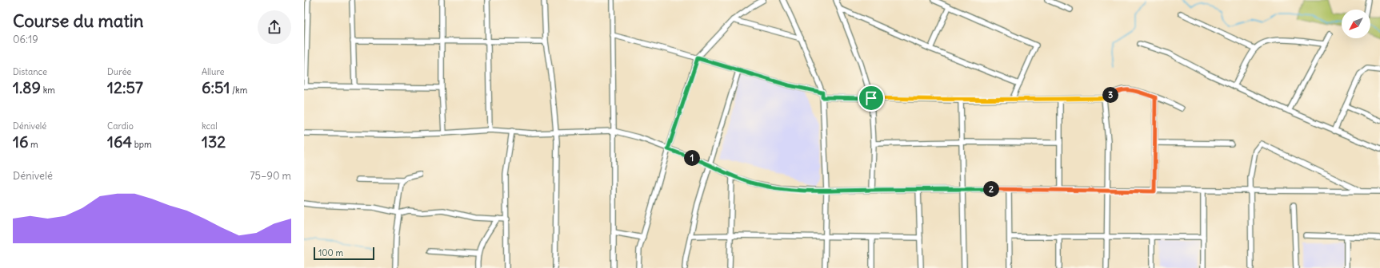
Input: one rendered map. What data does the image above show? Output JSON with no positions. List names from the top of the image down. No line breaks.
{"scale_bar":"100 m","north":"bottom left","page":{"heading":["Course du matin","06:19"],"stats":[["Distance","1.89 km"],["Durée","12:57"],["Allure","6:51 /km"],["Dénivelé","16 m"],["Cardio","164 bpm"],["kcal","132"]],"pins":["3","1","2"],"chart":["Dénivelé","75–90 m"],"scale":"100 m"}}
